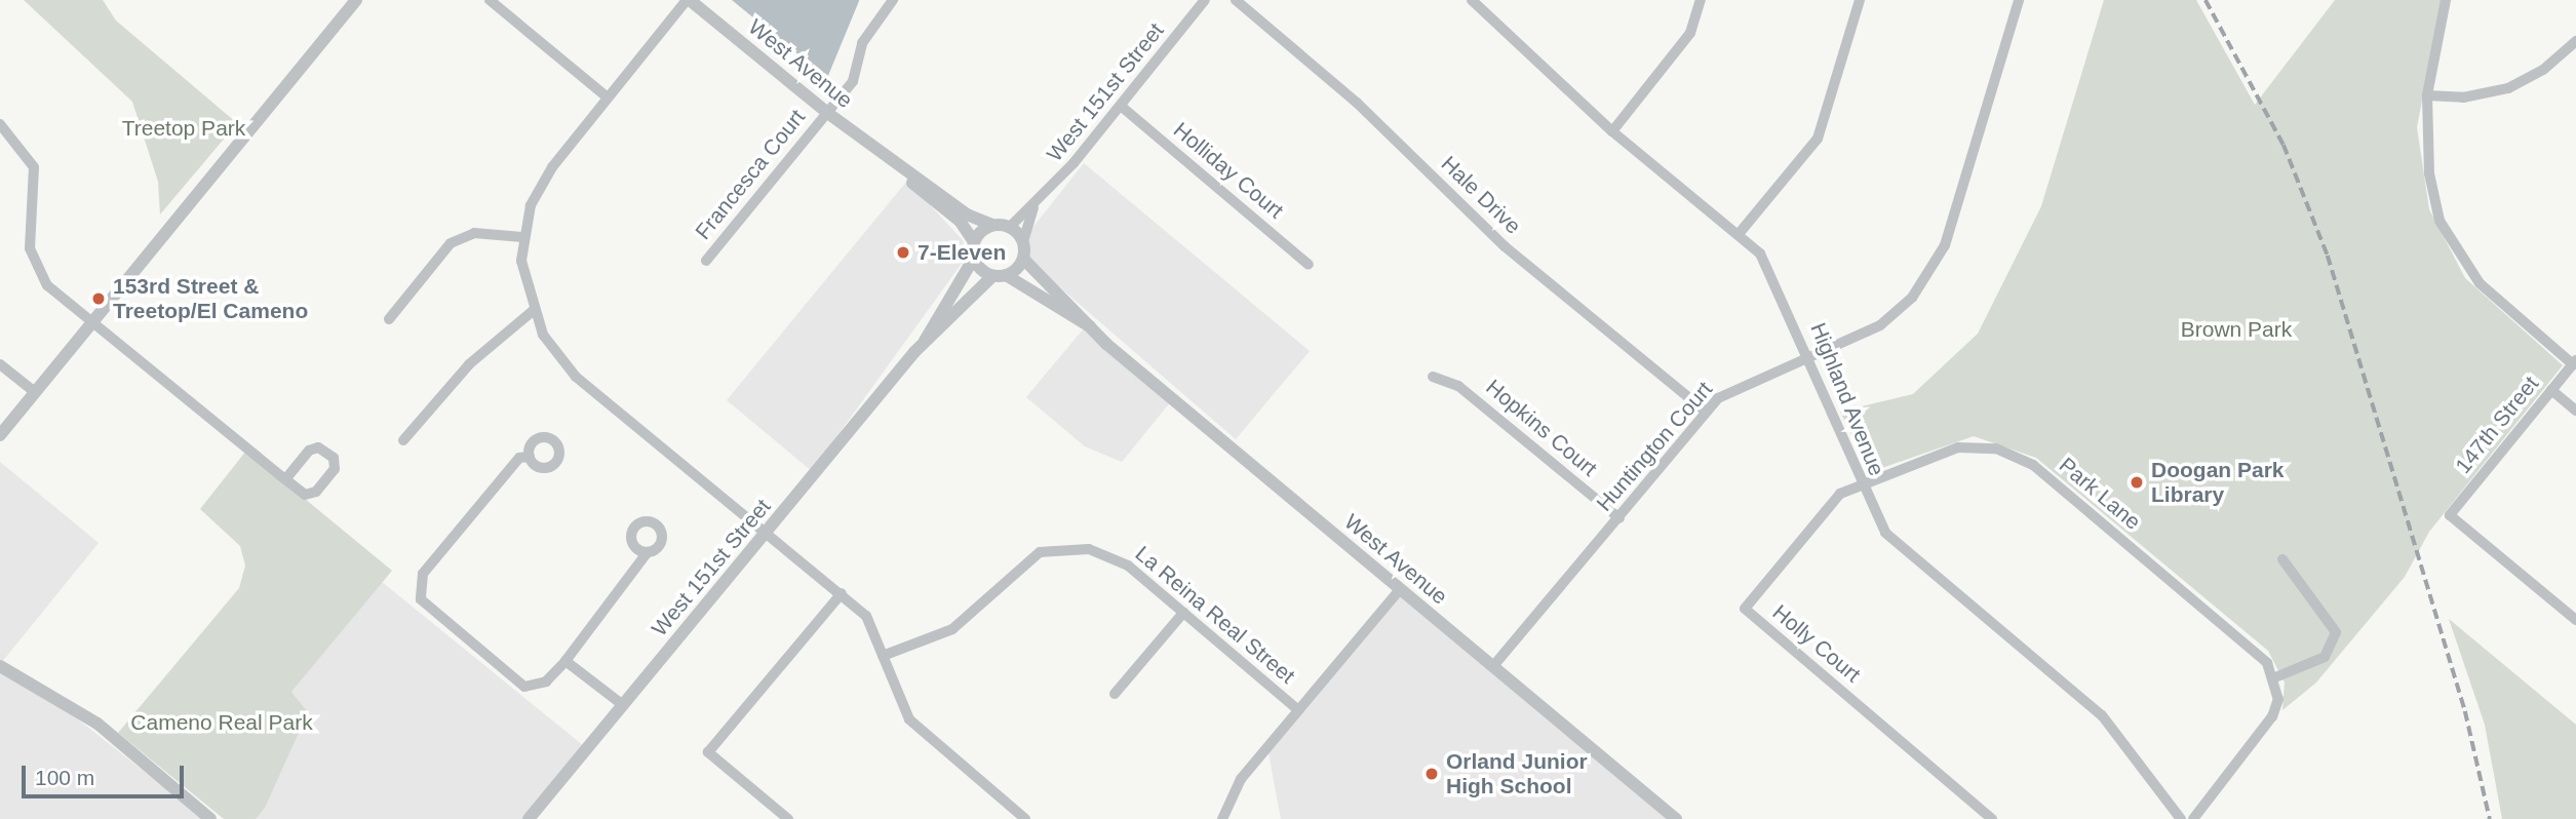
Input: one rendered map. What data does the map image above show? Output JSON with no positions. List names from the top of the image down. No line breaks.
{"streets":{"street":["West Avenue","West 151st Street","Holliday Court","Francesca Court","Hale Drive","Highland Avenue","147th Street","Hopkins Court","Huntington Court","Park Lane","La Reina Real Street","Holly Court"]},"crossings":[["West Avenue","West 151st Street"],["West Avenue","Francesca Court"],["West Avenue","Huntington Court"],["West 151st Street","Holliday Court"],["Hale Drive","Huntington Court"],["Highland Avenue","Huntington Court"],["Highland Avenue","Park Lane"],["Highland Avenue","Holly Court"],["Hopkins Court","Huntington Court"],["Park Lane","Holly Court"]],"parks":["Treetop Park","Brown Park","Cameno Real Park"],"places":["7-Eleven","153rd Street & Treetop/El Cameno","Doogan Park Library","Orland Junior High School"],"scale_bar":"100 m"}
